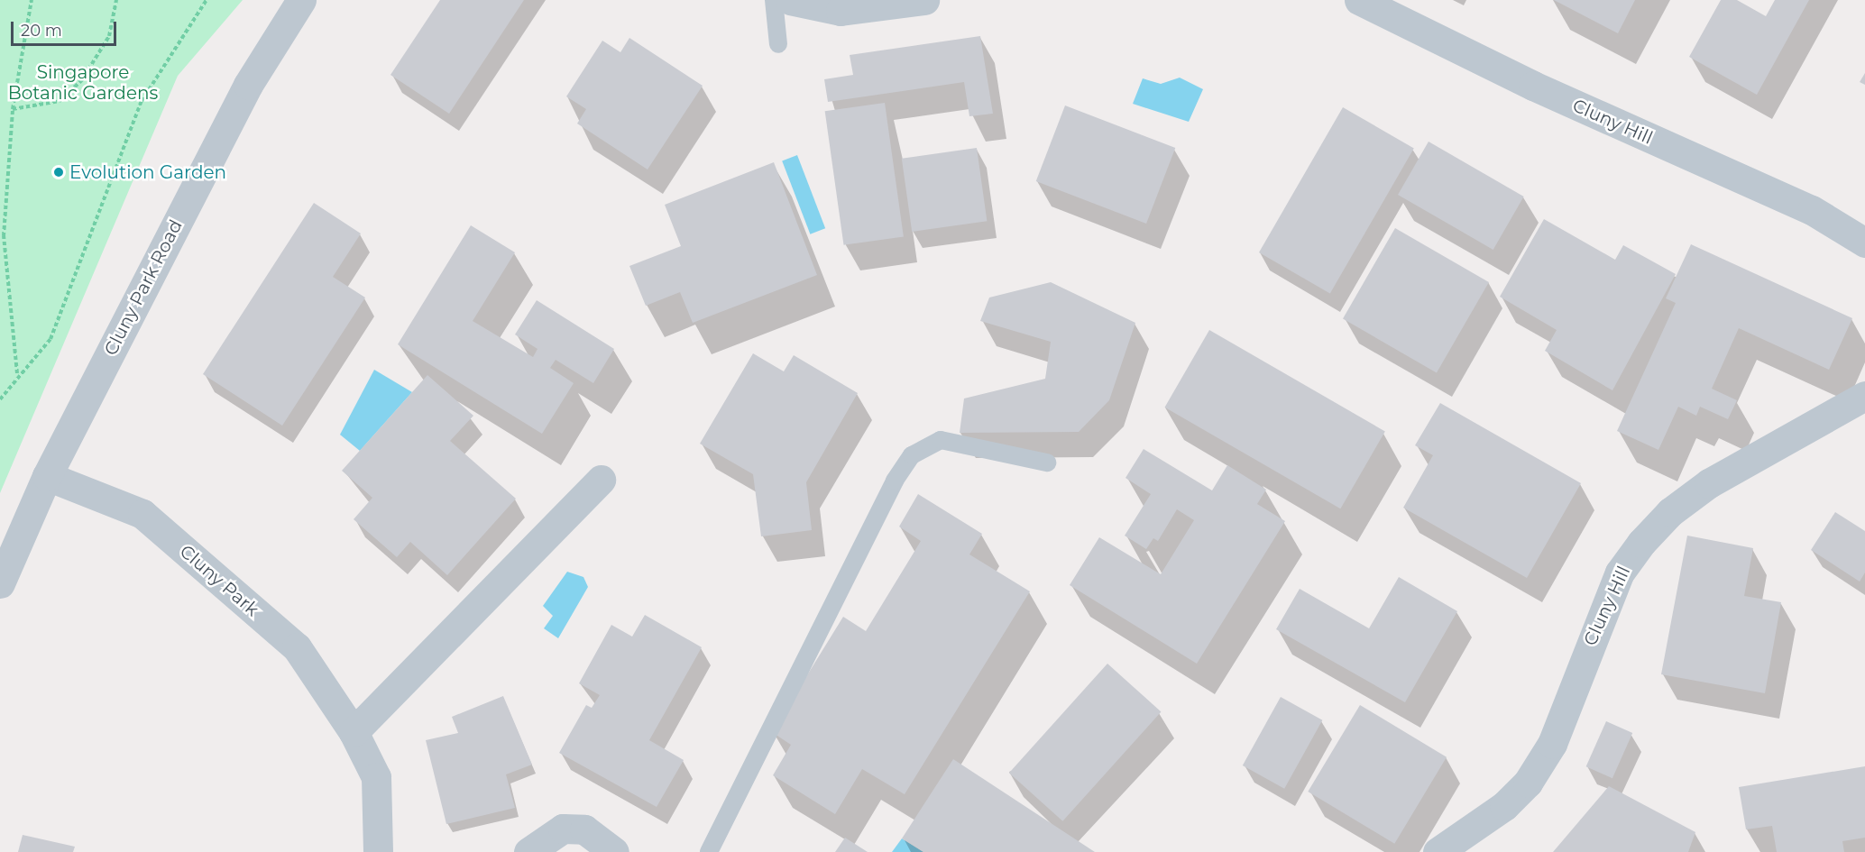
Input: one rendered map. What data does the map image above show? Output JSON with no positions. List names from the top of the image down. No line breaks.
{"streets":{"street":["Cluny Hill","Cluny Park Road","Cluny Park"]},"crossings":[["Cluny Park Road","Cluny Park"]],"parks":["Singapore Botanic Gardens"],"places":["Evolution Garden"],"scale_bar":"20 m"}
